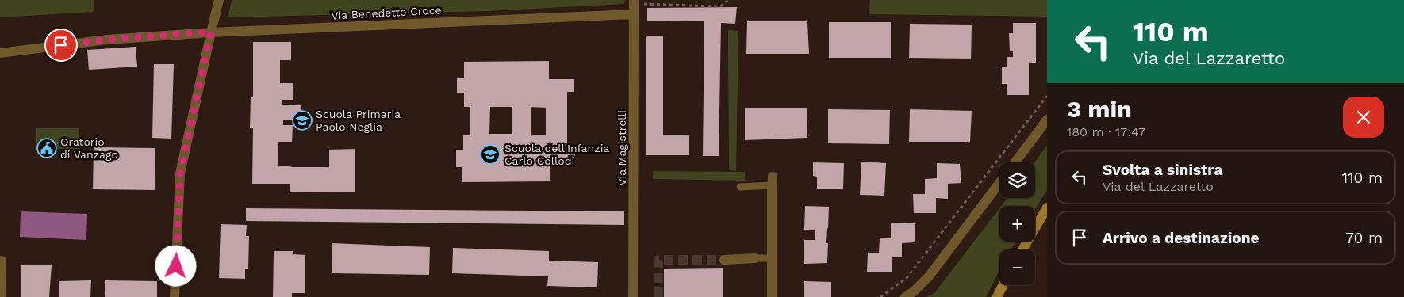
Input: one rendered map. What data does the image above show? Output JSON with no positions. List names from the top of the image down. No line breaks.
{"streets":{"street":["Via Benedetto Croce","Via Magistrelli"]},"crossings":[["Via Benedetto Croce","Via Magistrelli"]],"places":{"school or university":["Scuola Primaria Paolo Neglia","Scuola dell'Infanzia Carlo Collodi"],"public building":["Oratorio di Vanzago"]},"page":{"turn":["110 m","Via del Lazzaretto"],"heading":["3 min","180 m · 17:47"],"list":[{"name":"Svolta a sinistra","note":"Via del Lazzaretto","value":"110 m"},{"name":"Arrivo a destinazione","value":"70 m"}],"map_buttons":["+","−"]}}
